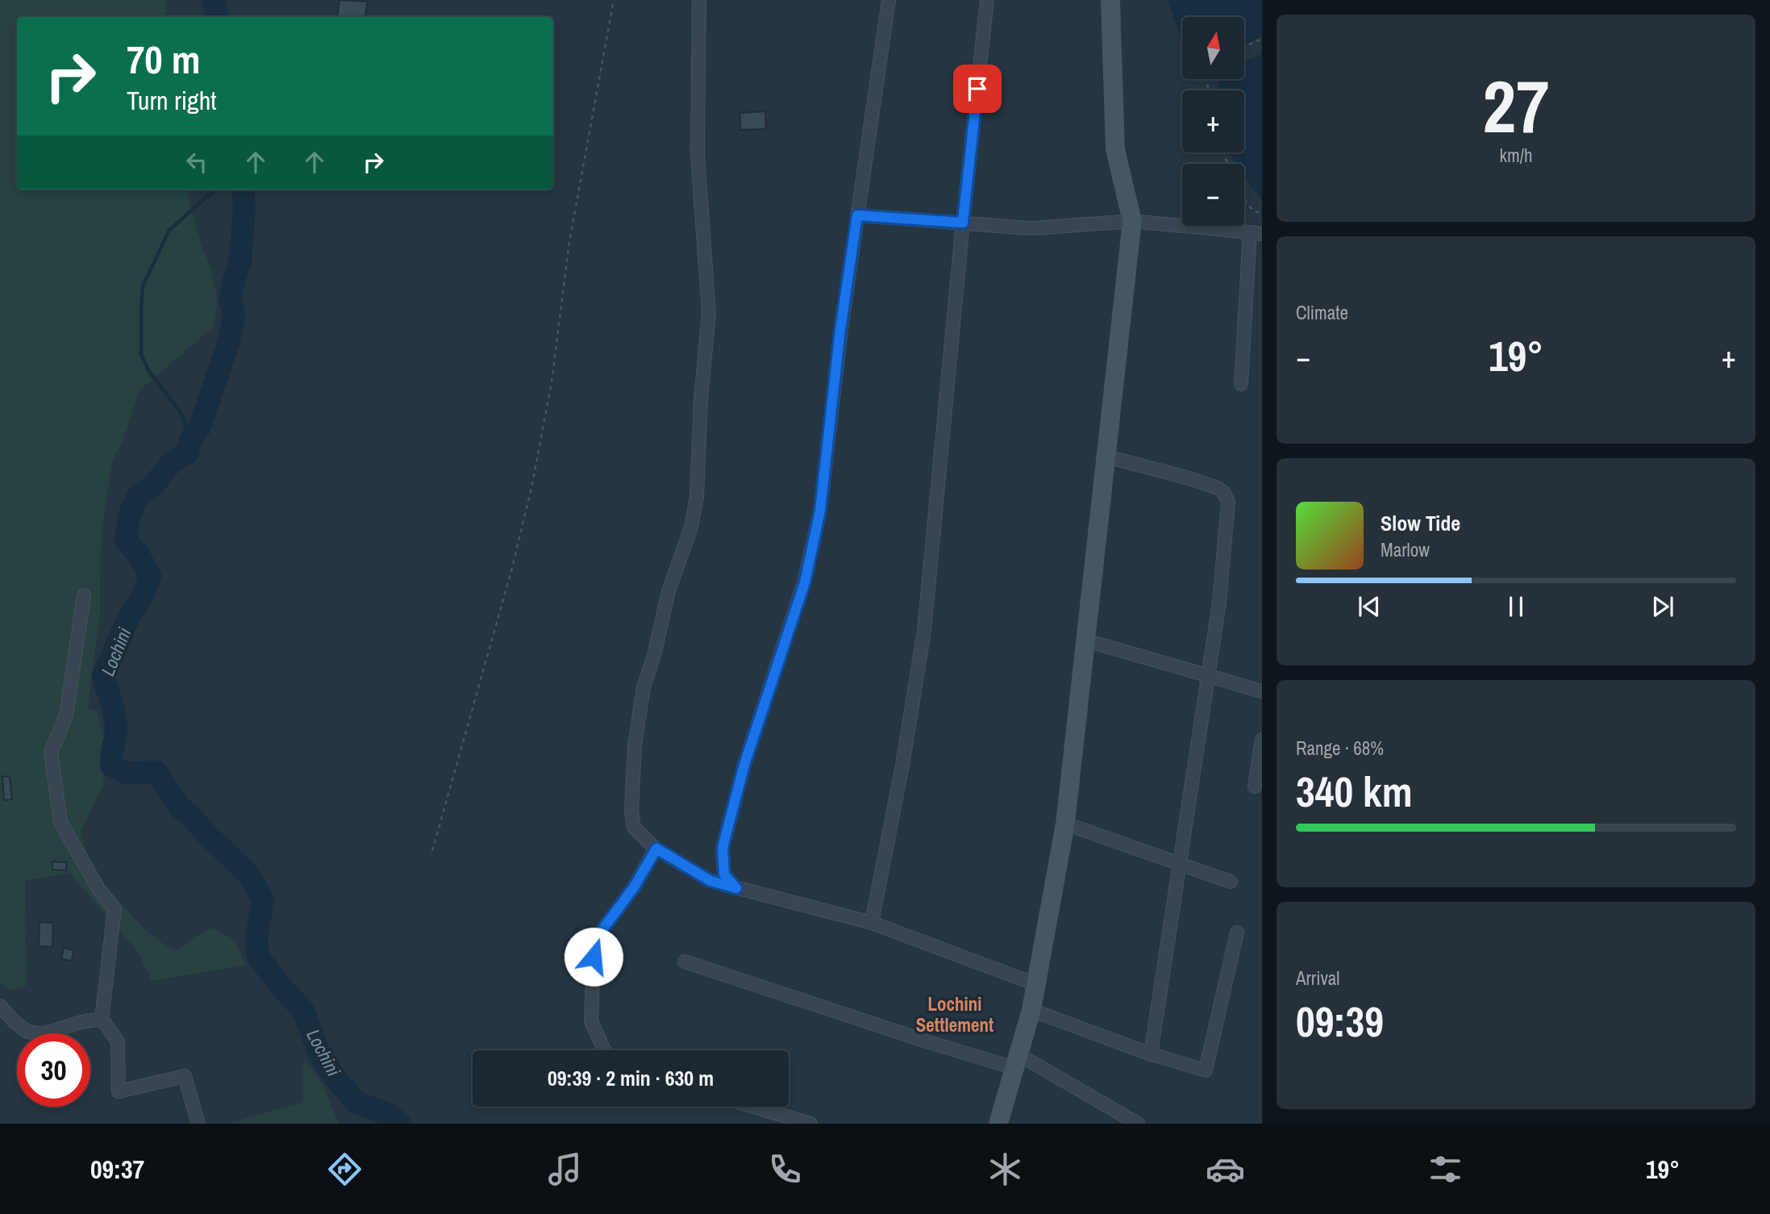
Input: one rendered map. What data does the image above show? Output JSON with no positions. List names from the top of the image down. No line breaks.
{"districts":["Lochini Settlement"],"water":["Lochini"],"north":"top","page":{"tile":[["27","km/h"],"Climate",["Range · 68%","340 km"],["Arrival","09:39"]],"map_buttons":["+","−"],"turn":["70 m","Turn right"],"heat":["−","19°","+"],"song":["Slow Tide","Marlow"],"limit":"30","trip":"09:39 · 2 min · 630 m","tabs":["09:37","19°"]}}
